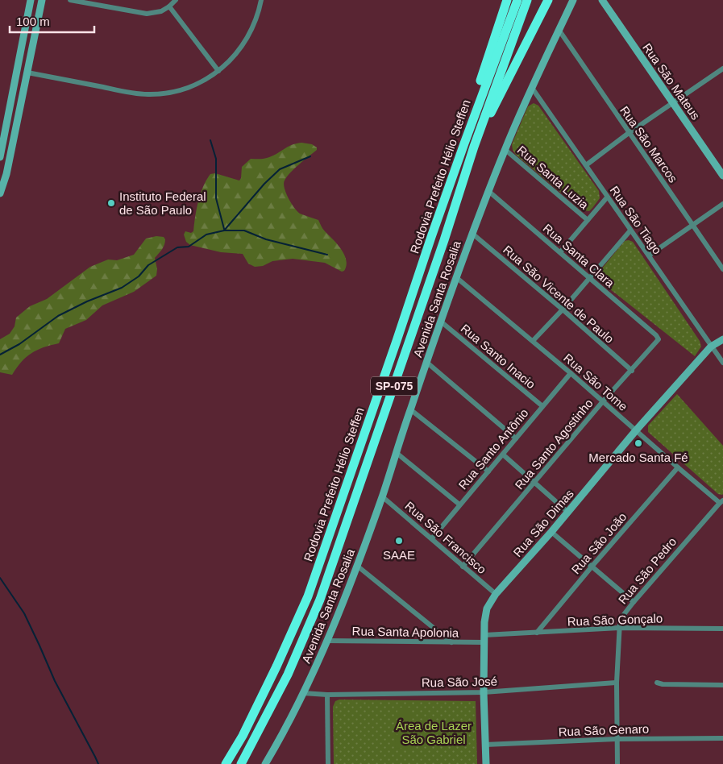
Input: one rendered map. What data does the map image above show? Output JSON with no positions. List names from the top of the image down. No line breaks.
{"streets":{"highway":["Rodovia Prefeito Hélio Steffen","SP-075"],"street":["Rua São Mateus","Rua São Marcos","Rua Santa Luzia","Rua São Tiago","Rua Santa Clara","Rua São Vicente de Paulo","Avenida Santa Rosalia","Rua Santo Inacio","Rua São Tome","Rua Santo Agostinho","Rua Santo Antônio","Rua São Dimas","Rua São Francisco","Rua São João","Rua São Pedro","Rua São Gonçalo","Rua Santa Apolonia","Rua São José","Rua São Genaro"]},"crossings":[["Rua São Marcos","Avenida Santa Rosalia"],["Rua Santa Luzia","Avenida Santa Rosalia"],["Rua São Tiago","Avenida Santa Rosalia"],["Rua São Tiago","Rua São Dimas"],["Rua Santa Clara","Avenida Santa Rosalia"],["Rua Santa Clara","Rua Santo Agostinho"],["Rua São Vicente de Paulo","Avenida Santa Rosalia"],["Rua São Vicente de Paulo","Rua Santo Agostinho"],["Avenida Santa Rosalia","Rua Santo Inacio"],["Avenida Santa Rosalia","Rua São Tome"],["Avenida Santa Rosalia","Rua São Francisco"],["Avenida Santa Rosalia","Rua Santa Apolonia"],["Avenida Santa Rosalia","Rua São José"],["Rua Santo Inacio","Rua Santo Antônio"],["Rua São Tome","Rua Santo Agostinho"],["Rua São Tome","Rua Santo Antônio"],["Rua São Tome","Rua São Dimas"],["Rua São Tome","Rua São João"],["Rua São Tome","Rua São Pedro"],["Rua Santo Agostinho","Rua São Francisco"],["Rua Santo Antônio","Rua São Francisco"],["Rua São Dimas","Rua São Francisco"],["Rua São Dimas","Rua São Gonçalo"],["Rua São Dimas","Rua Santa Apolonia"],["Rua São Dimas","Rua São José"],["Rua São Dimas","Rua São Genaro"],["Rua São João","Rua São Gonçalo"],["Rua São Pedro","Rua São Gonçalo"],["Rua São Pedro","Rua São José"],["Rua São Pedro","Rua São Genaro"],["Rua São Gonçalo","Rua Santa Apolonia"]],"parks":["Área de Lazer São Gabriel"],"places":["Instituto Federal de São Paulo","Mercado Santa Fé","SAAE"],"scale_bar":"100 m"}
